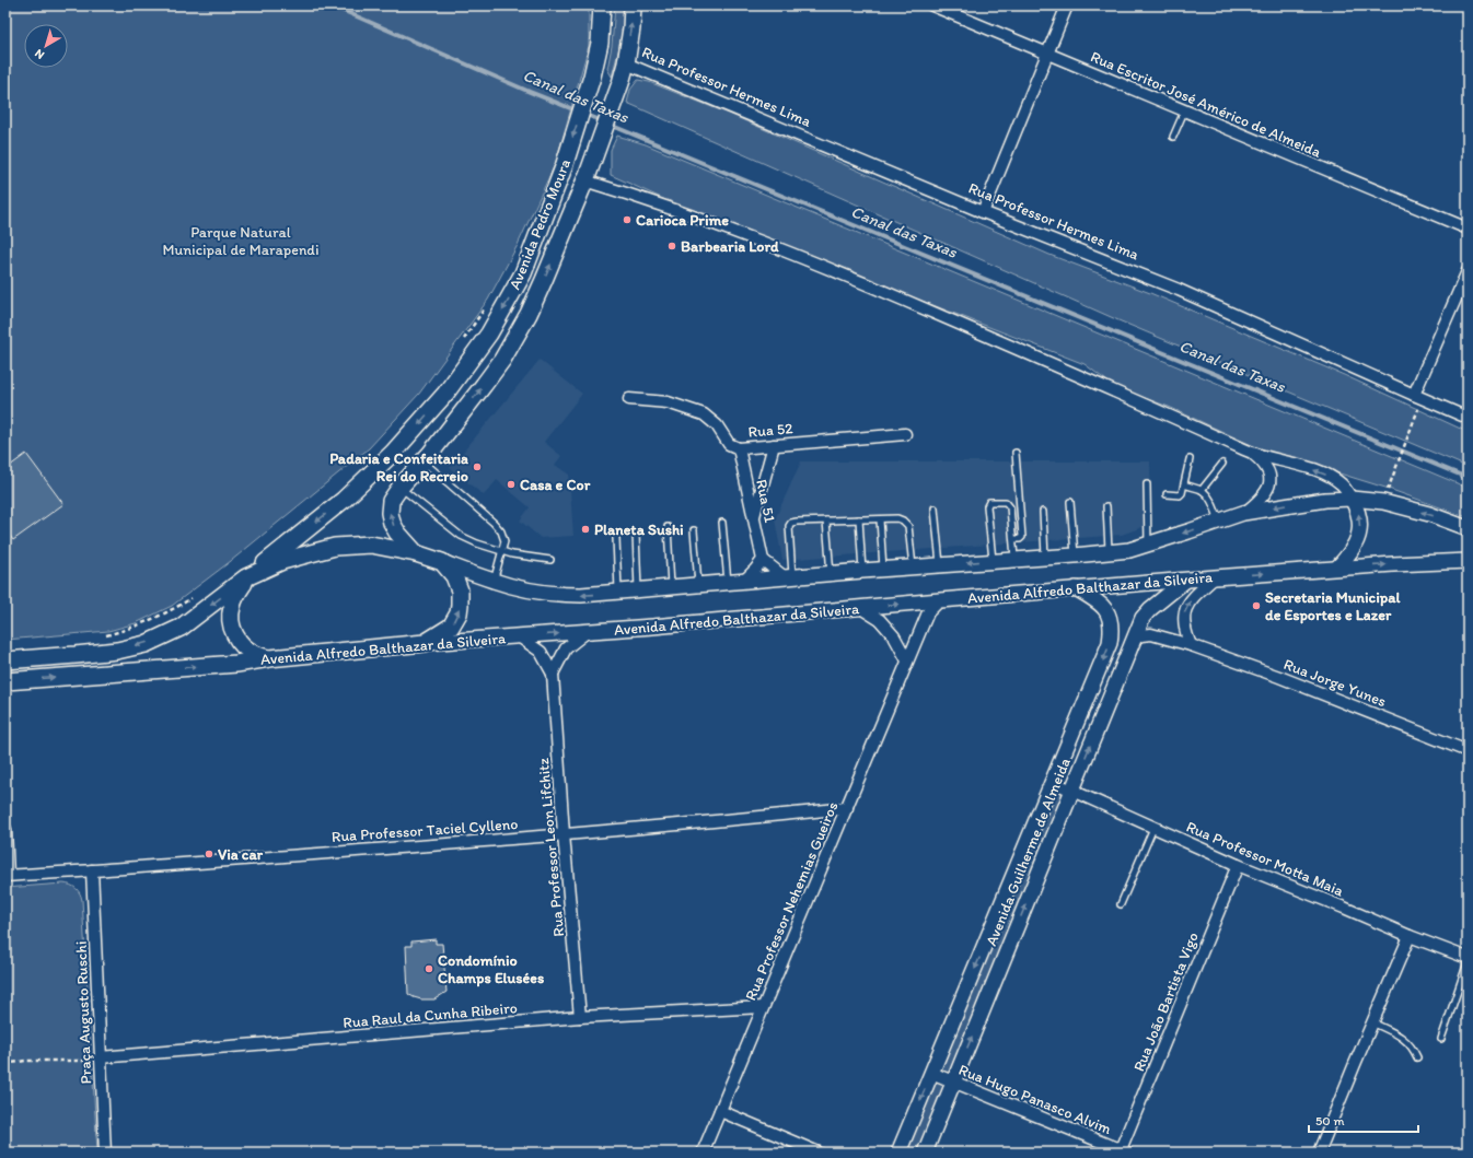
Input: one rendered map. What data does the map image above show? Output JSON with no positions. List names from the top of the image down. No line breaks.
{"streets":{"main road":["Avenida Pedro Moura","Avenida Alfredo Balthazar da Silveira"],"street":["Rua Professor Hermes Lima","Rua Escritor José Américo de Almeida","Rua 52","Rua 51","Rua Jorge Yunes","Rua Professor Taciel Cylleno","Rua Professor Leon Lifchitz","Avenida Guilherme de Almeida","Rua Professor Motta Maia","Rua Professor Nehemias Gueiros","Rua João Bartista Vigo","Praça Augusto Ruschi","Rua Raul da Cunha Ribeiro","Rua Hugo Panasco Alvim"]},"crossings":[["Rua Professor Hermes Lima","Avenida Pedro Moura"],["Rua 52","Rua 51"],["Avenida Alfredo Balthazar da Silveira","Rua Professor Leon Lifchitz"],["Avenida Alfredo Balthazar da Silveira","Avenida Guilherme de Almeida"],["Avenida Alfredo Balthazar da Silveira","Rua Professor Nehemias Gueiros"],["Rua Jorge Yunes","Avenida Guilherme de Almeida"],["Rua Professor Taciel Cylleno","Rua Professor Leon Lifchitz"],["Rua Professor Taciel Cylleno","Rua Professor Nehemias Gueiros"],["Rua Professor Taciel Cylleno","Praça Augusto Ruschi"],["Rua Professor Leon Lifchitz","Rua Raul da Cunha Ribeiro"],["Avenida Guilherme de Almeida","Rua Professor Motta Maia"],["Avenida Guilherme de Almeida","Rua Hugo Panasco Alvim"],["Rua Professor Motta Maia","Rua João Bartista Vigo"],["Rua Professor Nehemias Gueiros","Rua Raul da Cunha Ribeiro"],["Rua João Bartista Vigo","Rua Hugo Panasco Alvim"],["Praça Augusto Ruschi","Rua Raul da Cunha Ribeiro"]],"water":["Canal das Taxas"],"parks":["Parque Natural Municipal de Marapendi"],"places":["Carioca Prime","Barbearia Lord","Padaria e Confeitaria Rei do Recreio","Casa e Cor","Planeta Sushi","Secretaria Municipal de Esportes e Lazer","Via car","Condomínio Champs Elusées"],"scale_bar":"50 m","north":"bottom left"}
